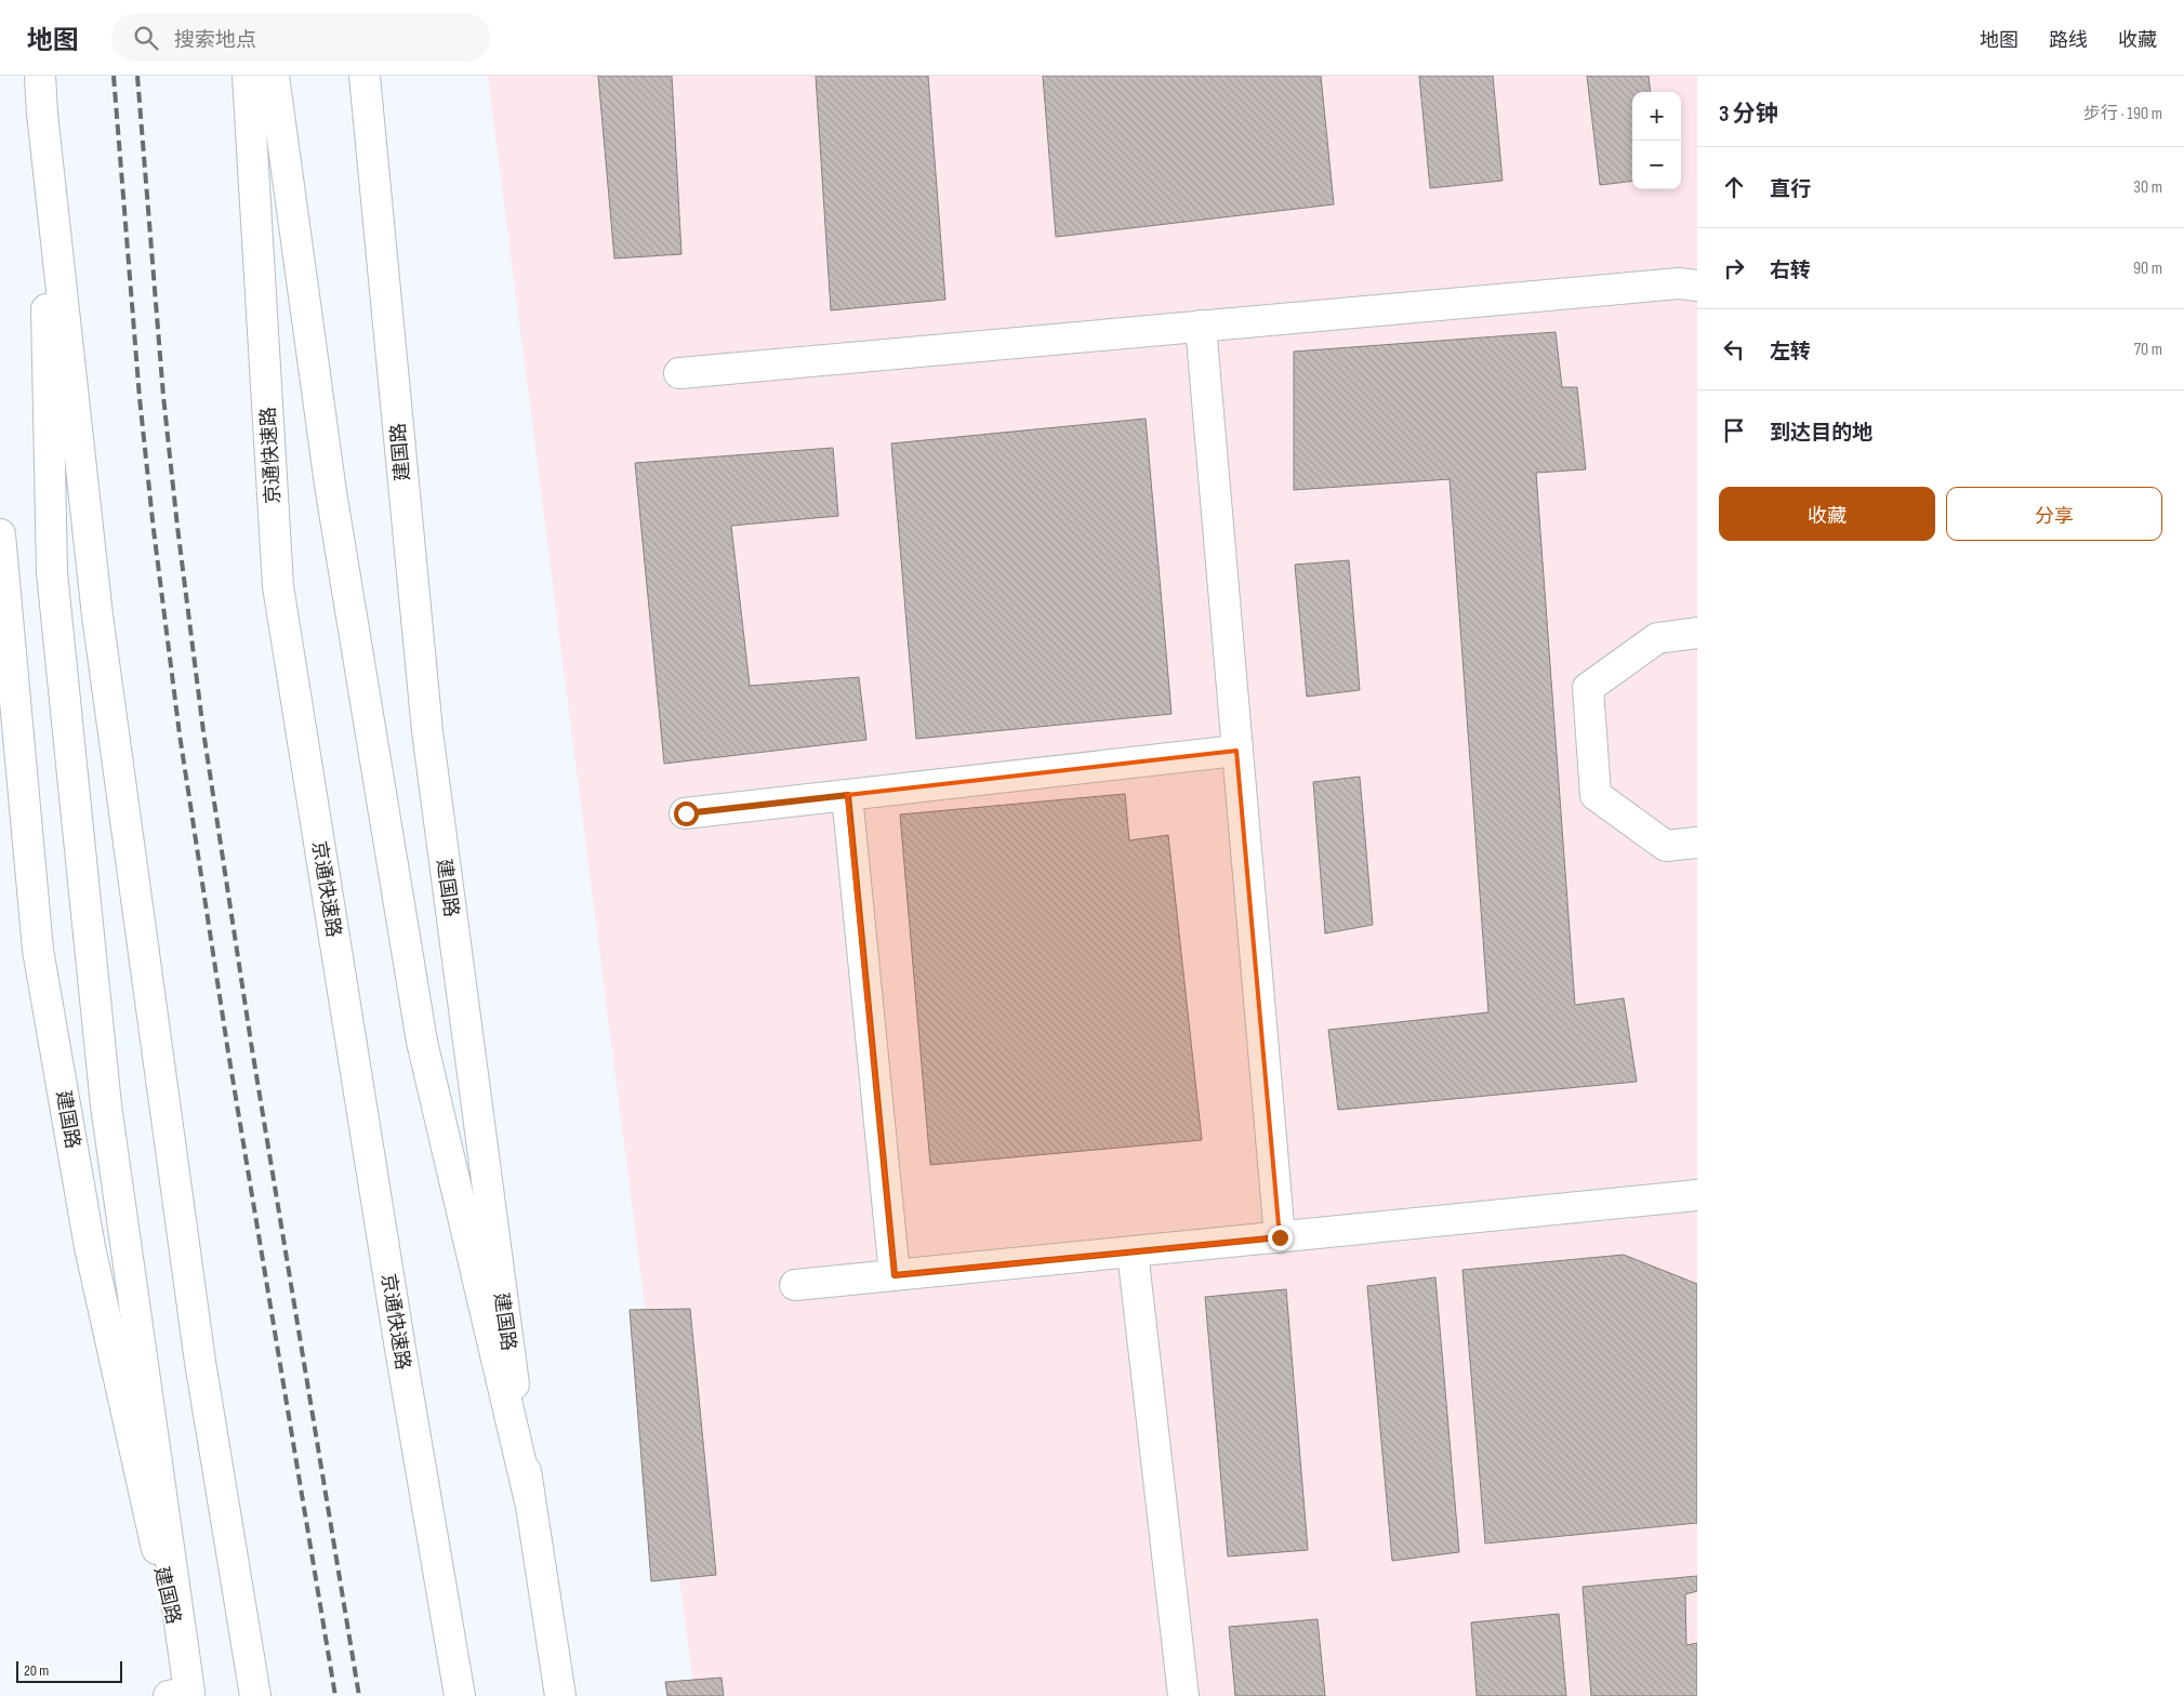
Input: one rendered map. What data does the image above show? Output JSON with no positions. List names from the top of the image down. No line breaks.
{"streets":{"main road":["建国路","京通快速路"]},"scale_bar":"20 m","page":{"header":"地图","search":"搜索地点","nav":["地图","路线","收藏"],"heading":["3 分钟","步行 · 190 m"],"map_buttons":["+","−"],"list":[["直行","30 m"],["右转","90 m"],["左转","70 m"],"到达目的地"],"buttons":["收藏","分享"],"scale":"20 m"}}
